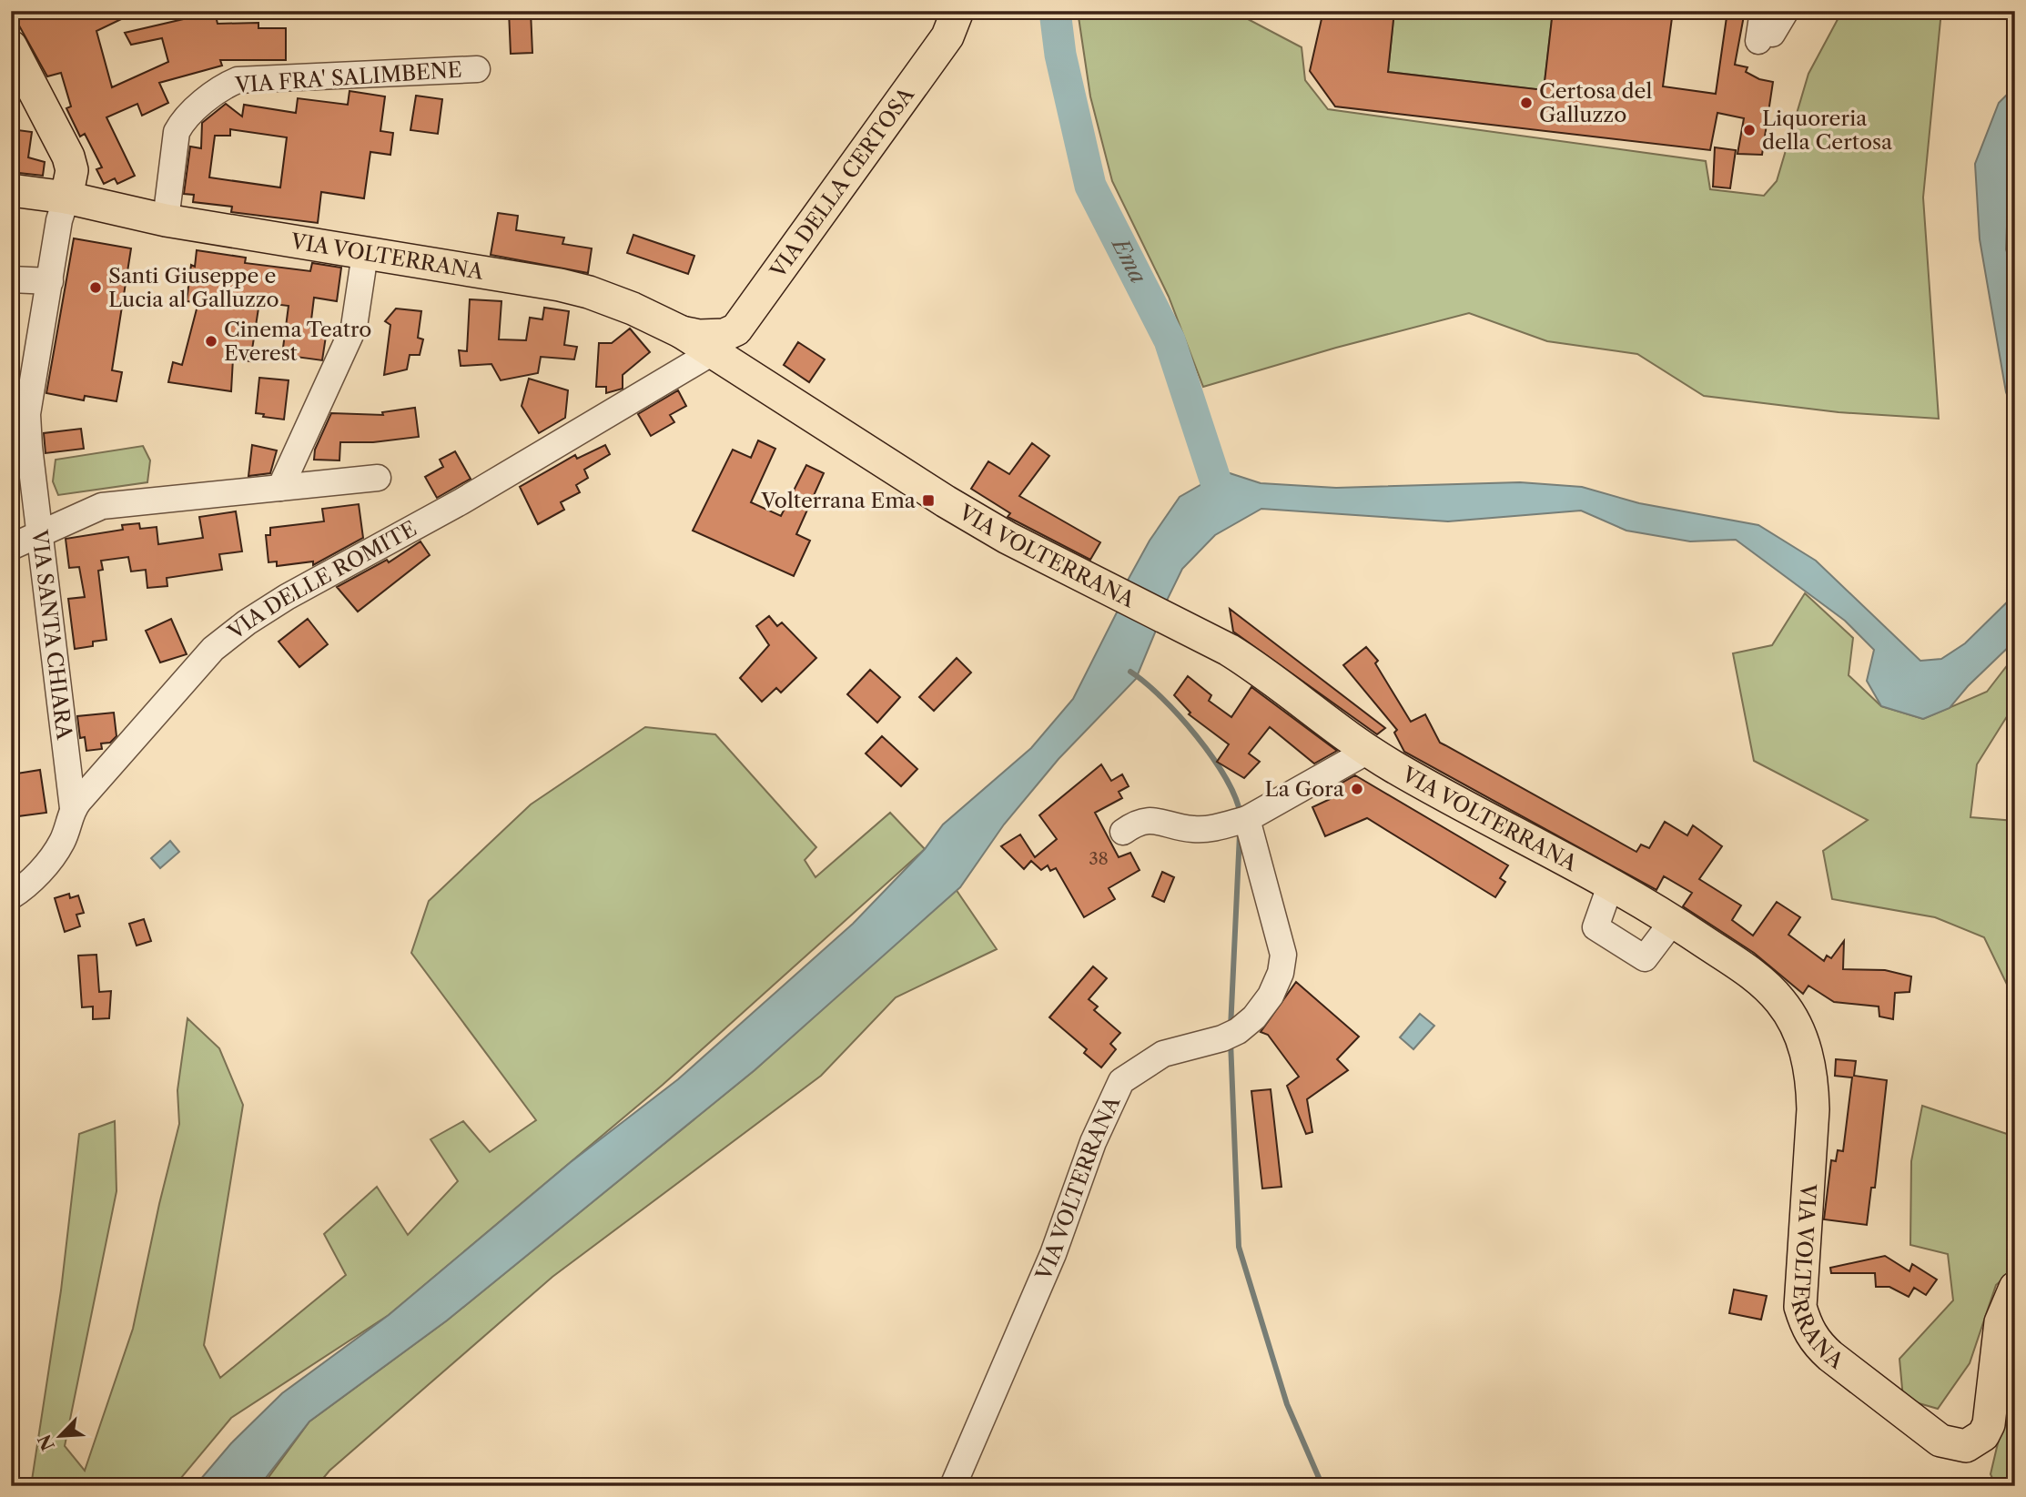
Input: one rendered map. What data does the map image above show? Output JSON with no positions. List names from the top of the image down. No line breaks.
{"streets":{"main road":["VIA DELLA CERTOSA","VIA VOLTERRANA"],"street":["VIA FRA' SALIMBENE","VIA DELLE ROMITE","VIA SANTA CHIARA"]},"crossings":[["VIA FRA' SALIMBENE","VIA VOLTERRANA"],["VIA DELLA CERTOSA","VIA VOLTERRANA"],["VIA DELLA CERTOSA","VIA DELLE ROMITE"],["VIA VOLTERRANA","VIA DELLE ROMITE"],["VIA VOLTERRANA","VIA SANTA CHIARA"],["VIA DELLE ROMITE","VIA SANTA CHIARA"]],"water":["Ema"],"places":{"other":["Certosa del Galluzzo","Liquoreria della Certosa","Santi Giuseppe e Lucia al Galluzzo","Cinema Teatro Everest","La Gora"],"transit":["Volterrana Ema"]},"house_numbers":["38"],"north":"bottom left"}
